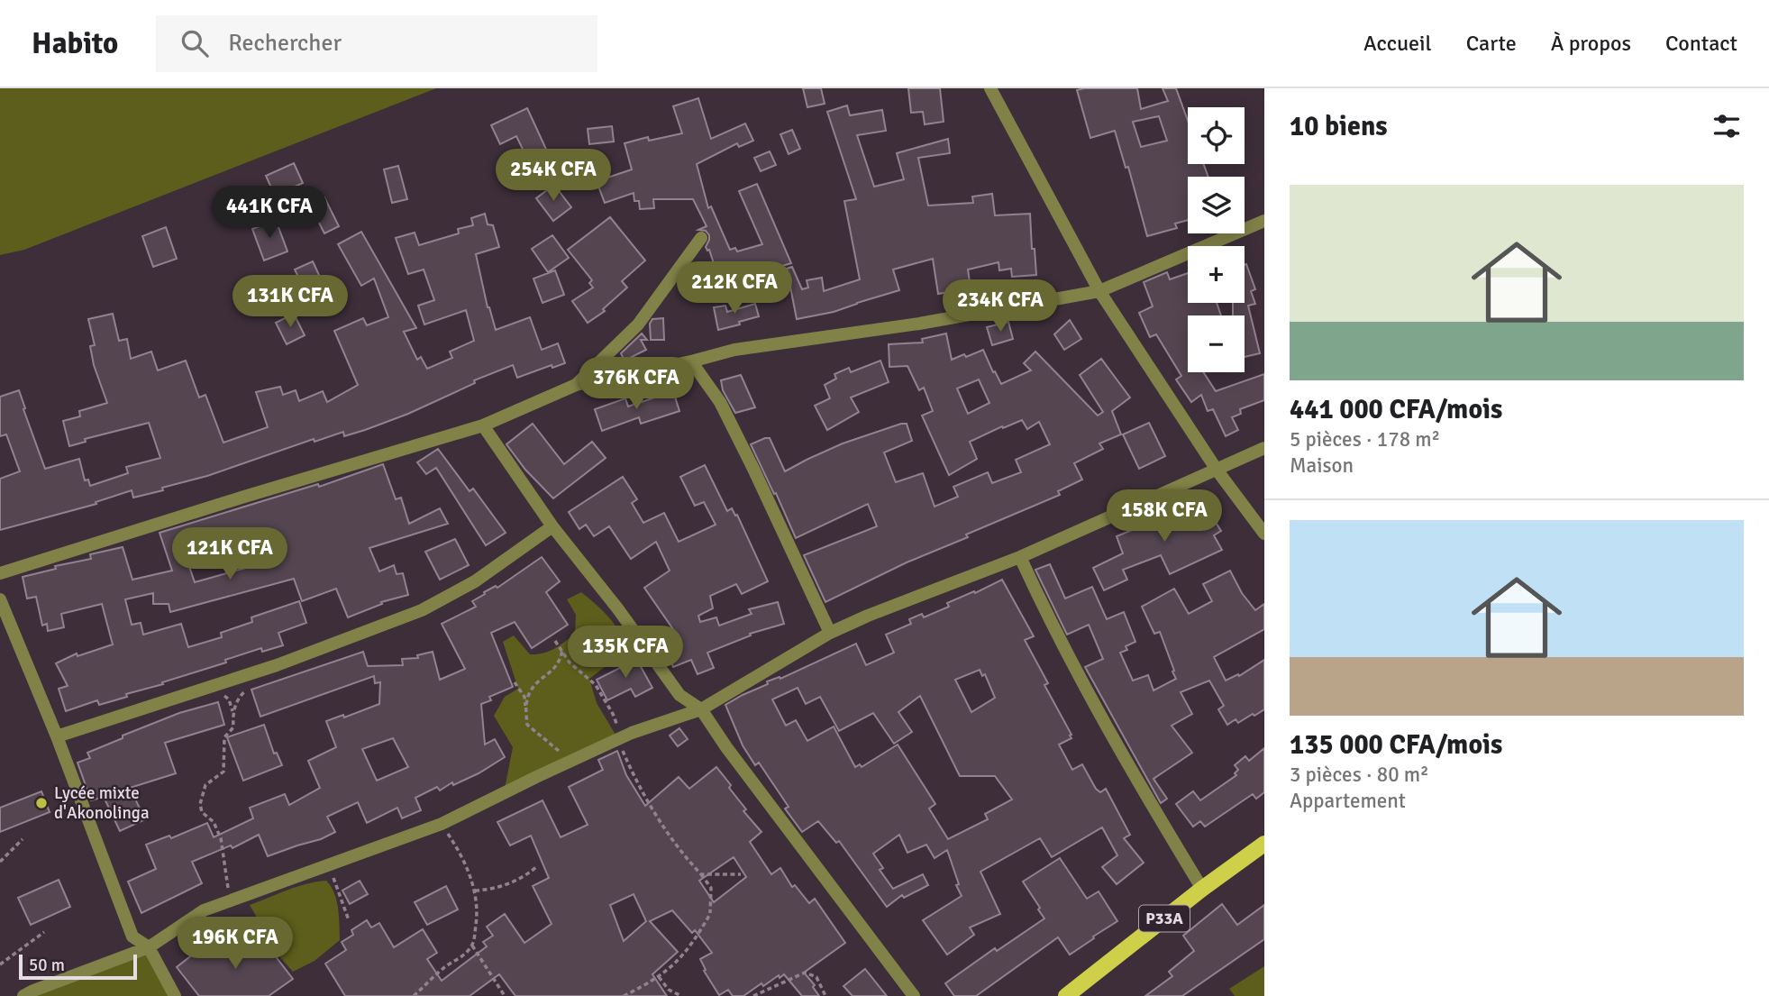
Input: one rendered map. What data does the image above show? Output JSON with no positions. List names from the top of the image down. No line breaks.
{"streets":{"main road":["P33A"]},"places":["Lycée mixte d'Akonolinga"],"scale_bar":"50 m","page":{"header":"Habito","search":"Rechercher","nav":["Accueil","Carte","À propos","Contact"],"heading":"10 biens","map_buttons":["+","−"],"price":["254K CFA","441K CFA","212K CFA","131K CFA","234K CFA","376K CFA","158K CFA","121K CFA","135K CFA","196K CFA"],"list":[{"name":"441 000 CFA/mois","note":"5 pièces · 178 m² · Maison"},{"name":"135 000 CFA/mois","note":"3 pièces · 80 m² · Appartement"}],"scale":"50 m"}}
